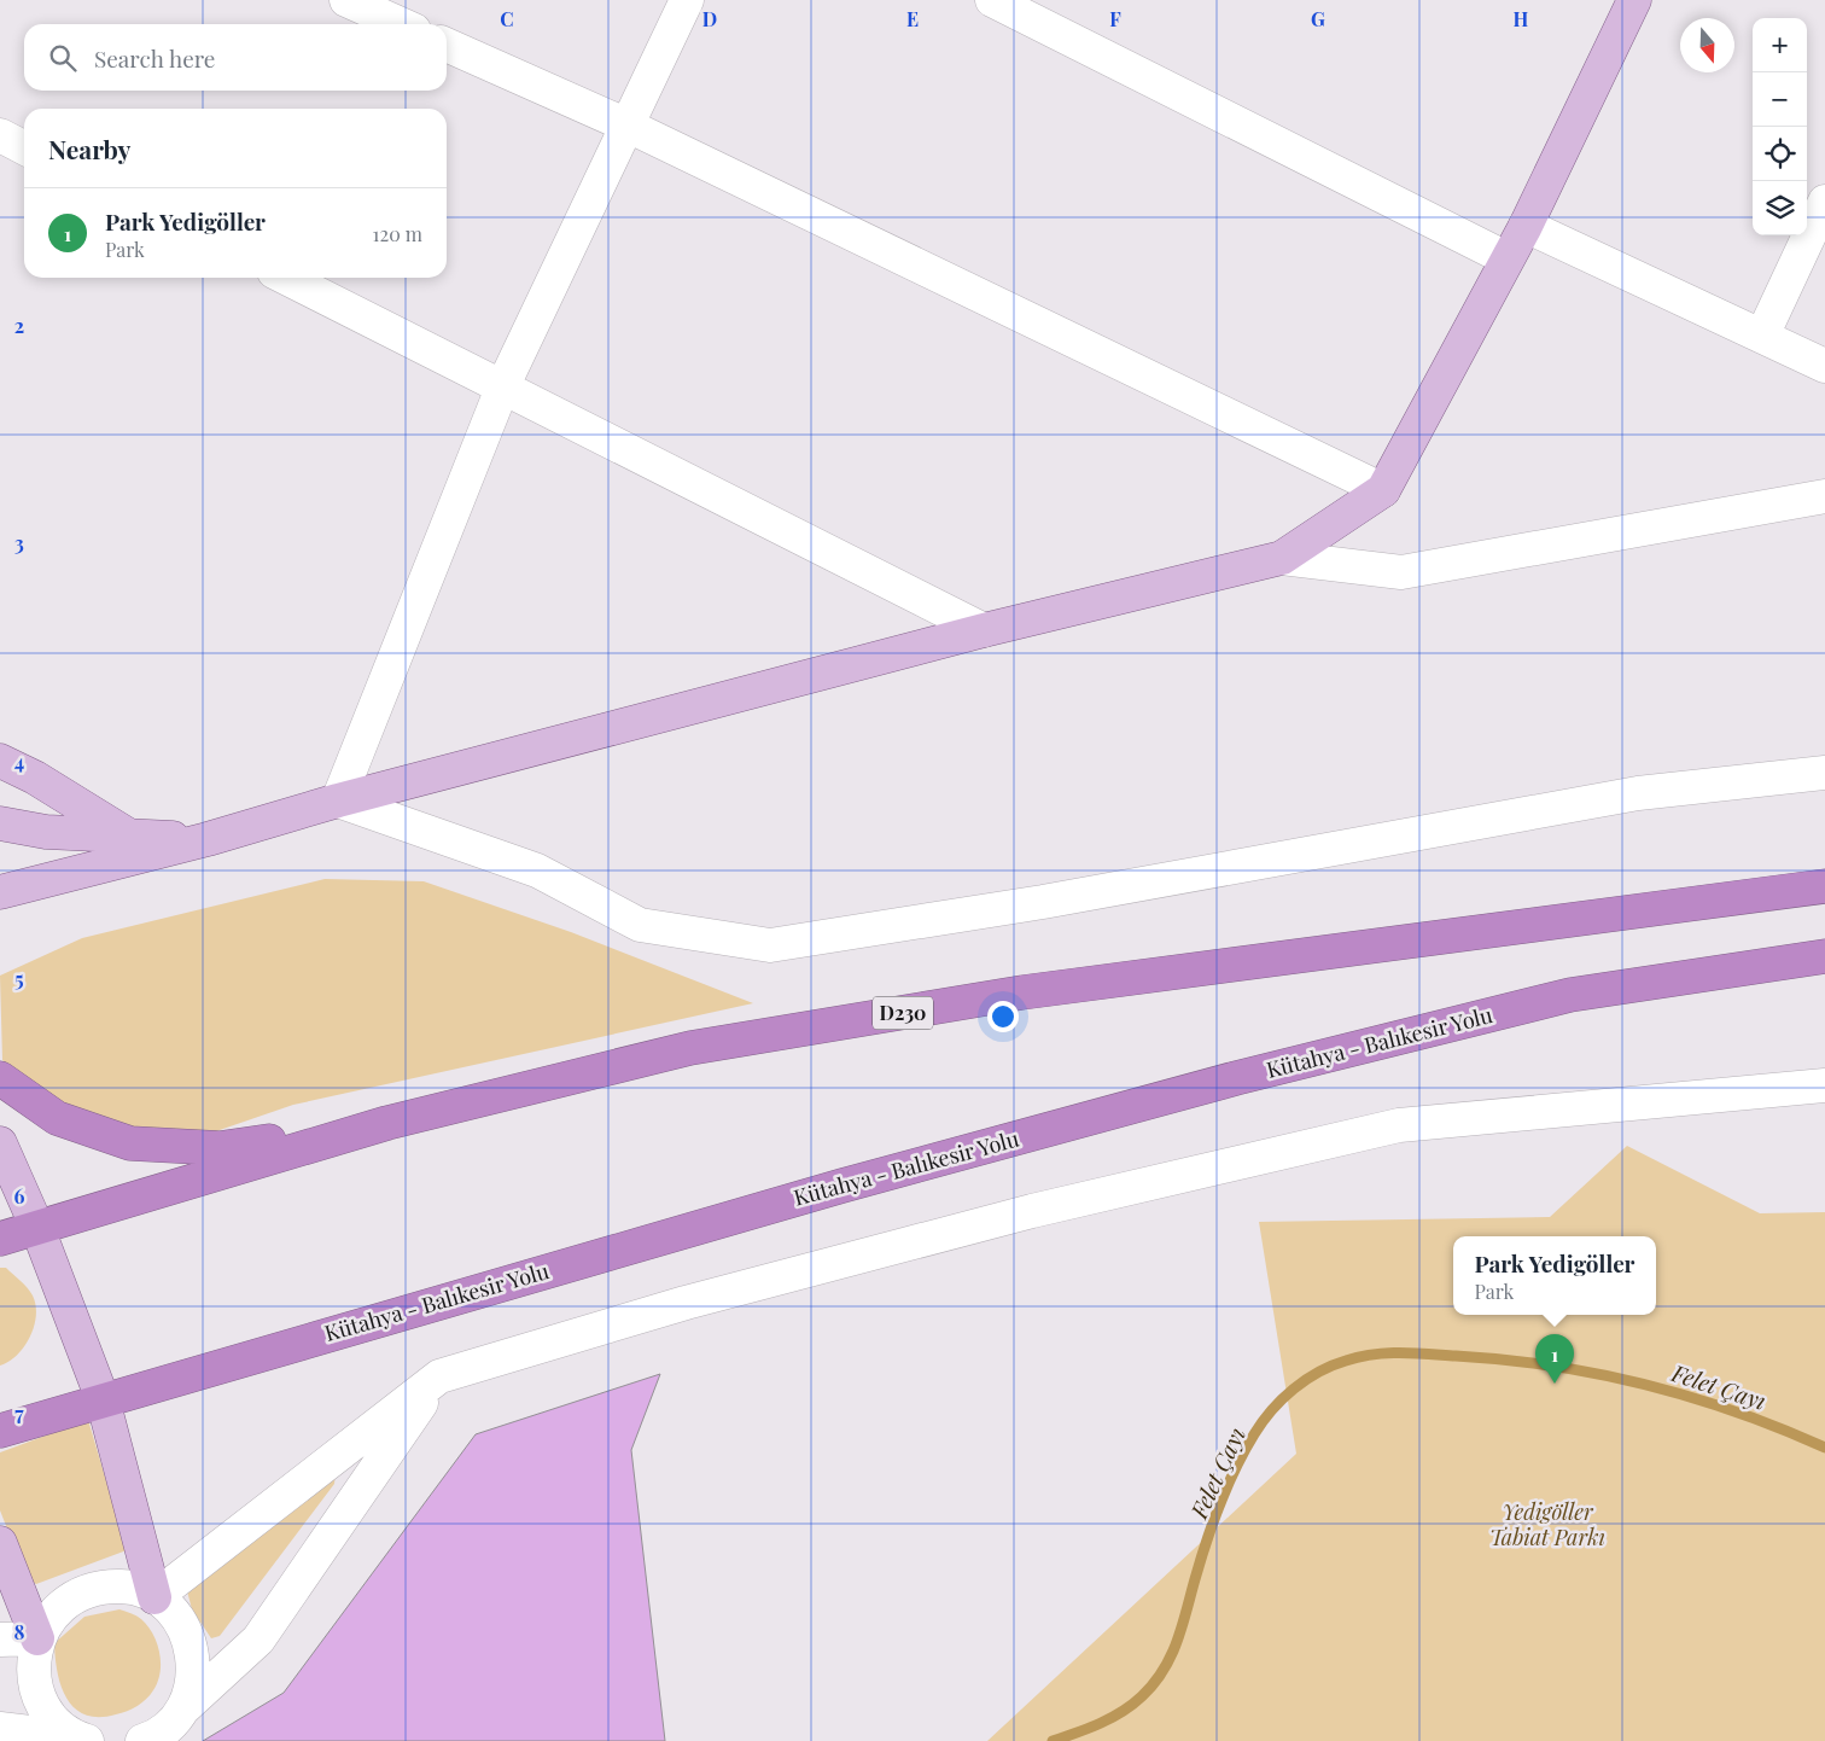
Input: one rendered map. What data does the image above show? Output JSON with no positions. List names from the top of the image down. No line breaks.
{"streets":{"highway":["D230","Kütahya - Balıkesir Yolu"]},"water":["Felet Çayı"],"parks":["Yedigöller Tabiat Parkı"],"north":"bottom","page":{"map_buttons":["+","−"],"search":"Search here","heading":"Nearby","list":[{"mark":"1","name":"Park Yedigöller","note":"Park","value":"120 m"}],"popup":["Park Yedigöller","Park"],"pins":"1"},"grid":{"columns":["C","D","E","F","G","H"],"rows":["2","3","4","5","6","7","8"]}}
